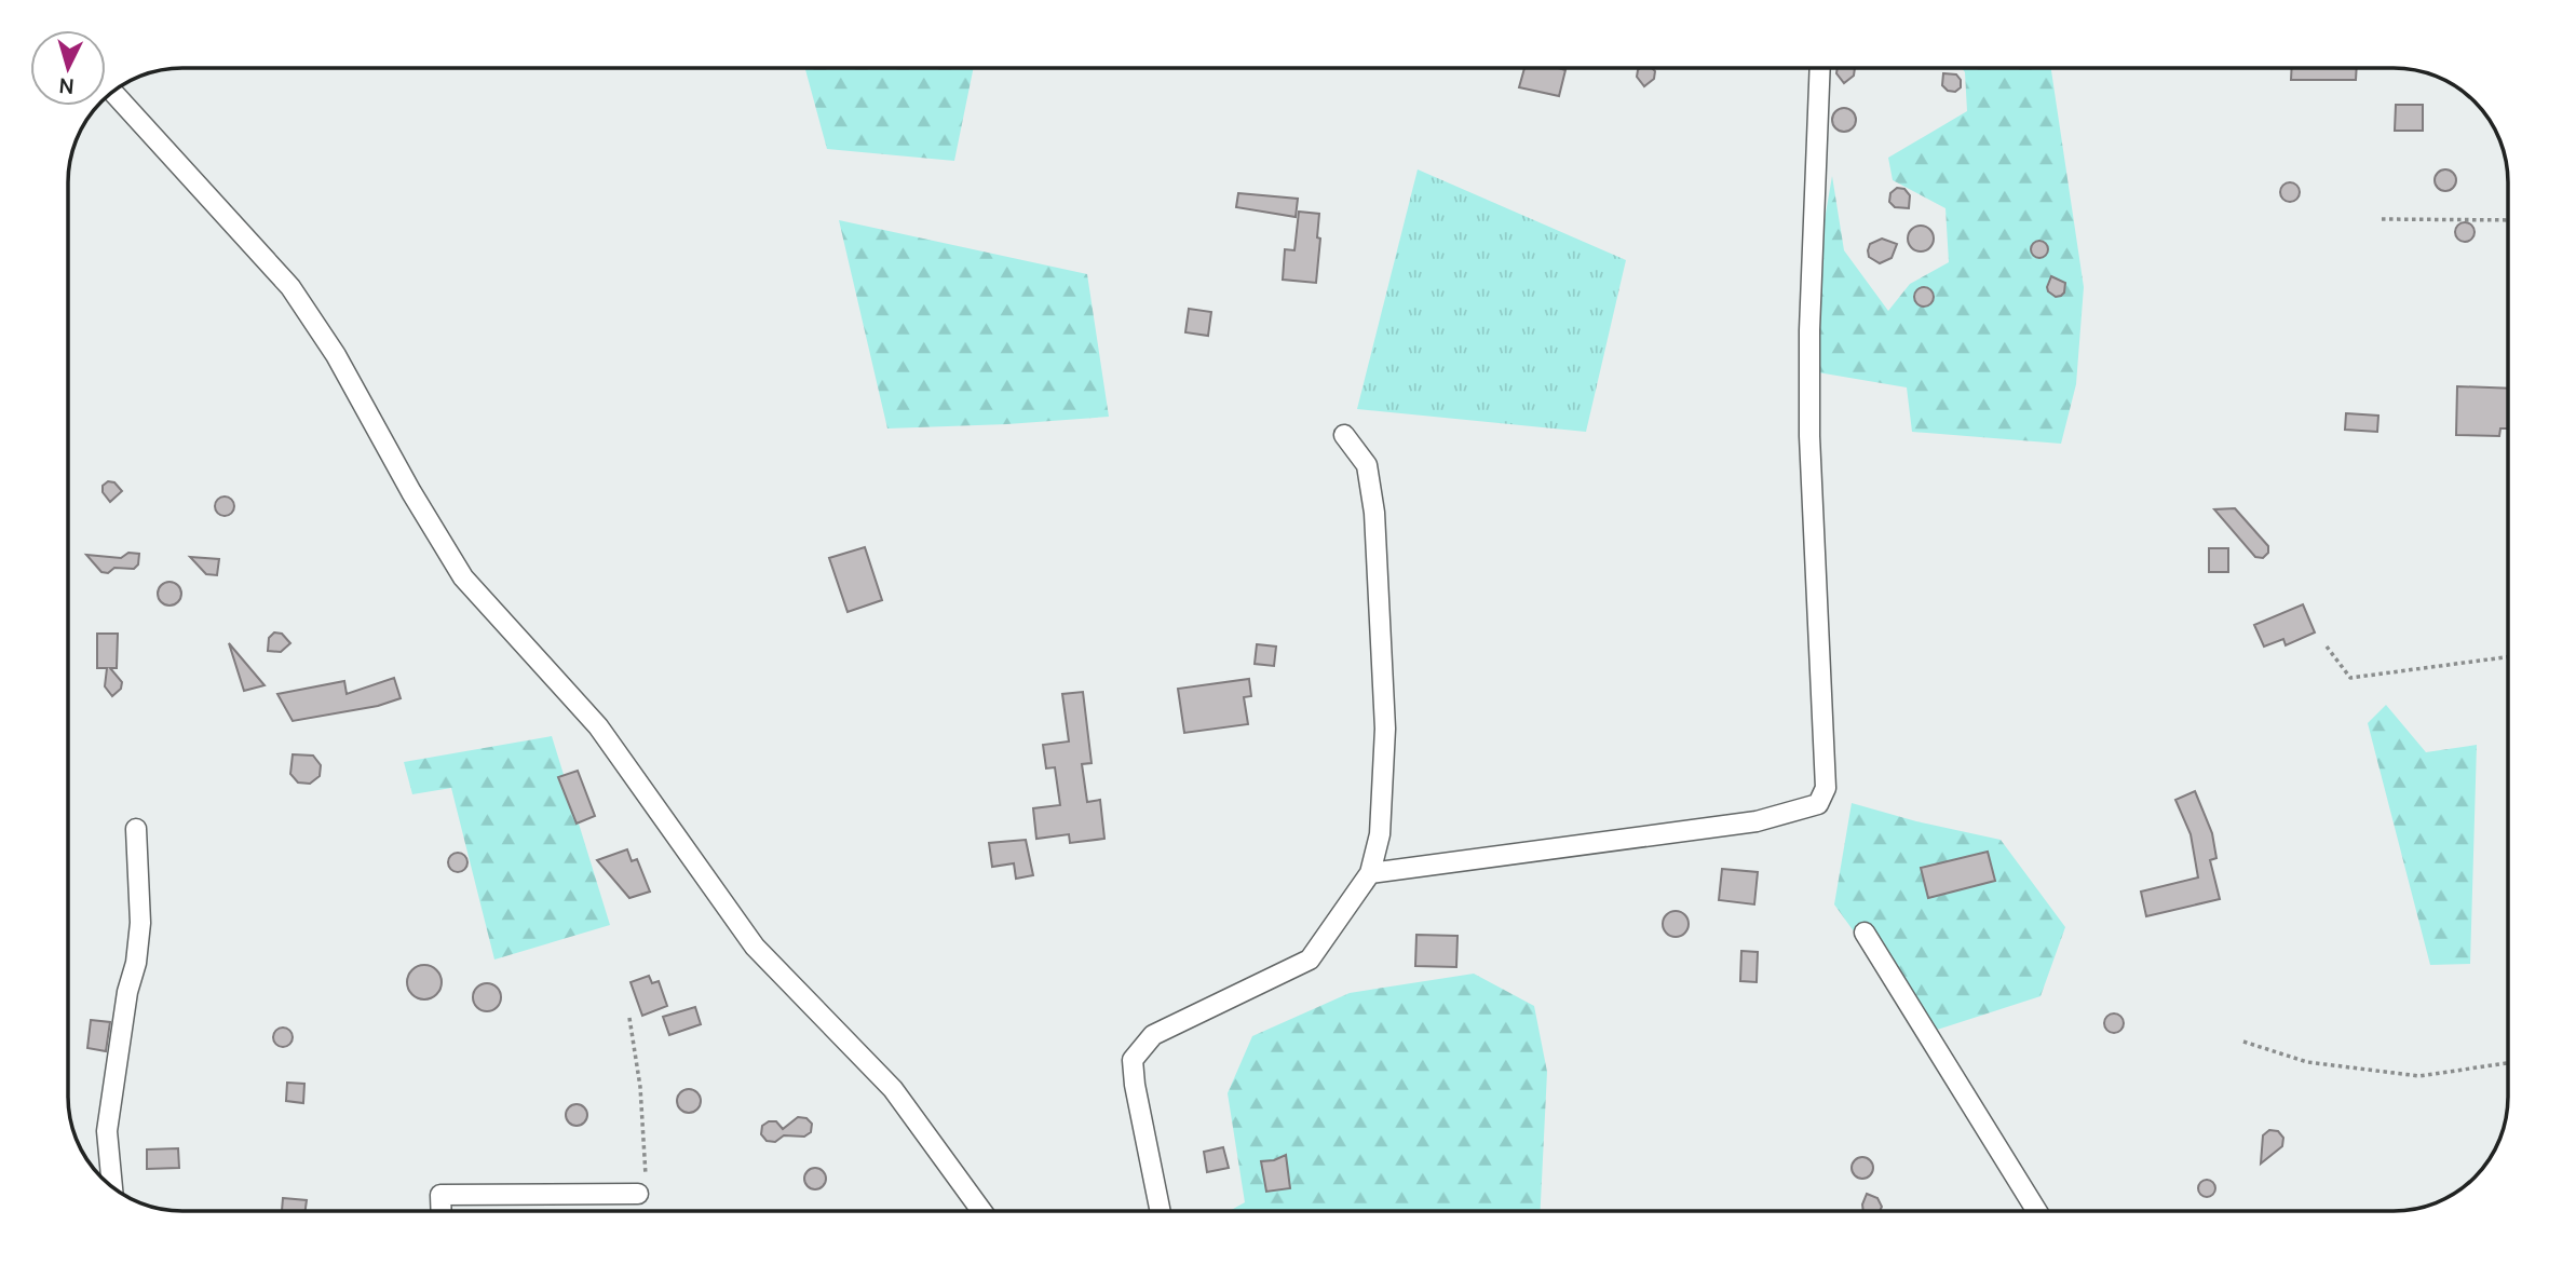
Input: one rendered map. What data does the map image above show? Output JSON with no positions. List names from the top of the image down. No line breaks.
{"north":"bottom"}
